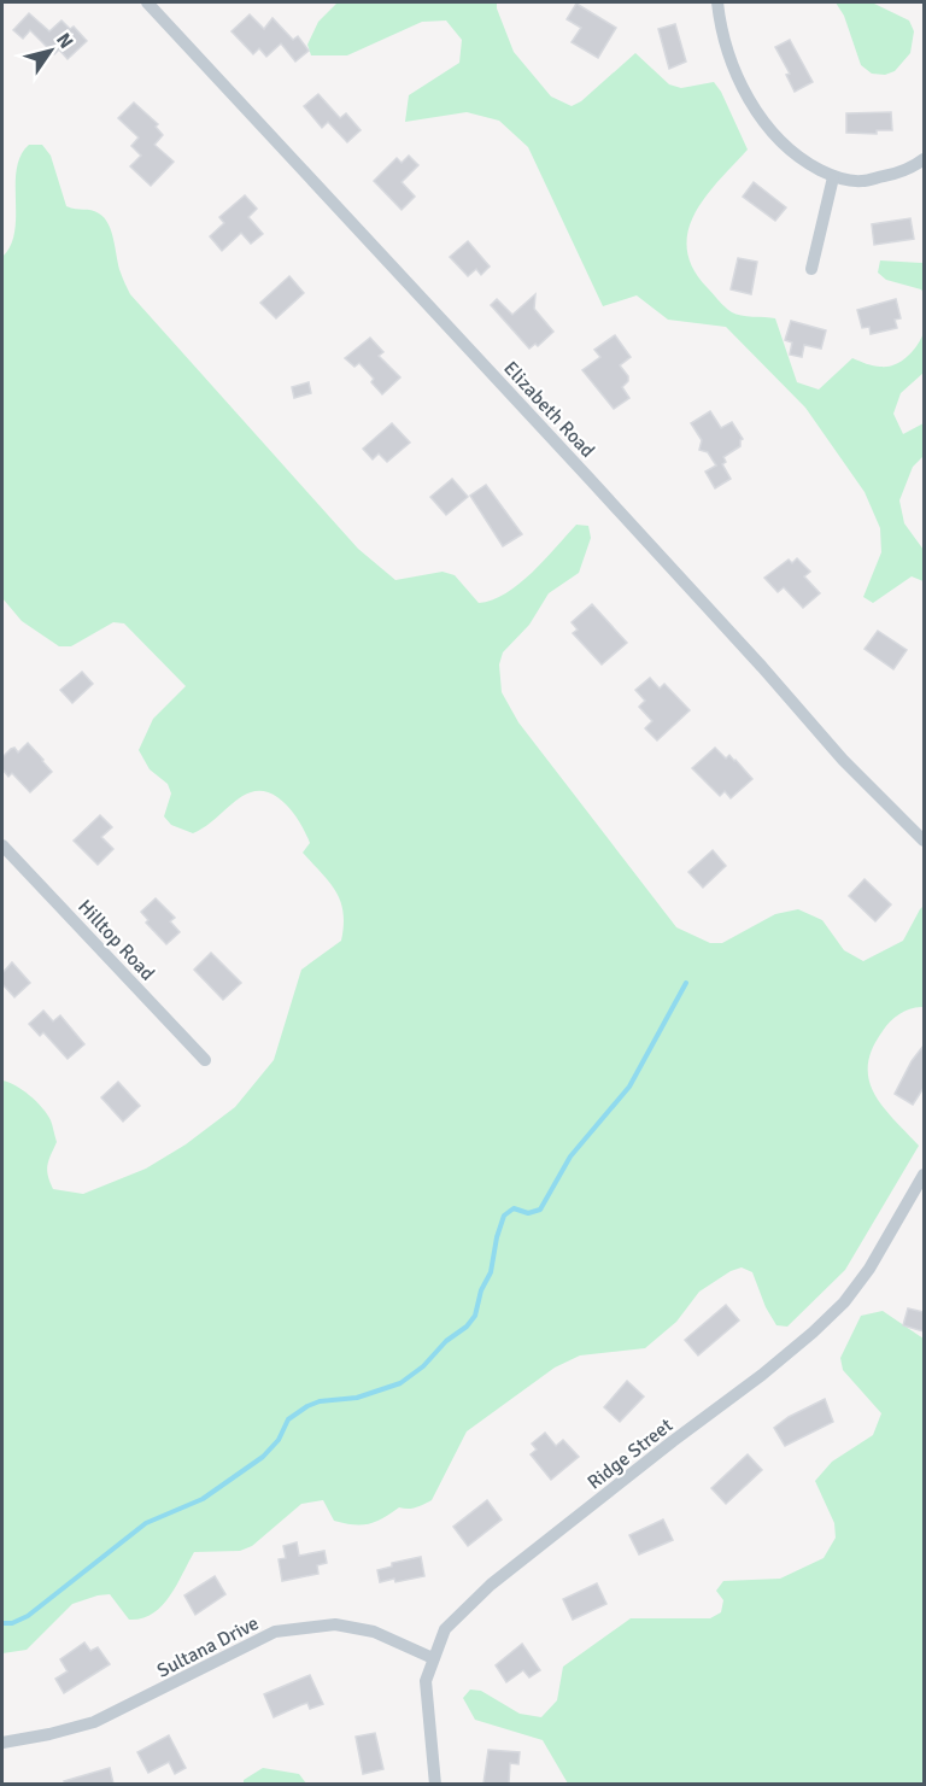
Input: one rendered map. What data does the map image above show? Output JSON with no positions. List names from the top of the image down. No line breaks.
{"streets":{"street":["Elizabeth Road","Hilltop Road","Ridge Street","Sultana Drive"]},"crossings":[["Ridge Street","Sultana Drive"]],"north":"top right"}
